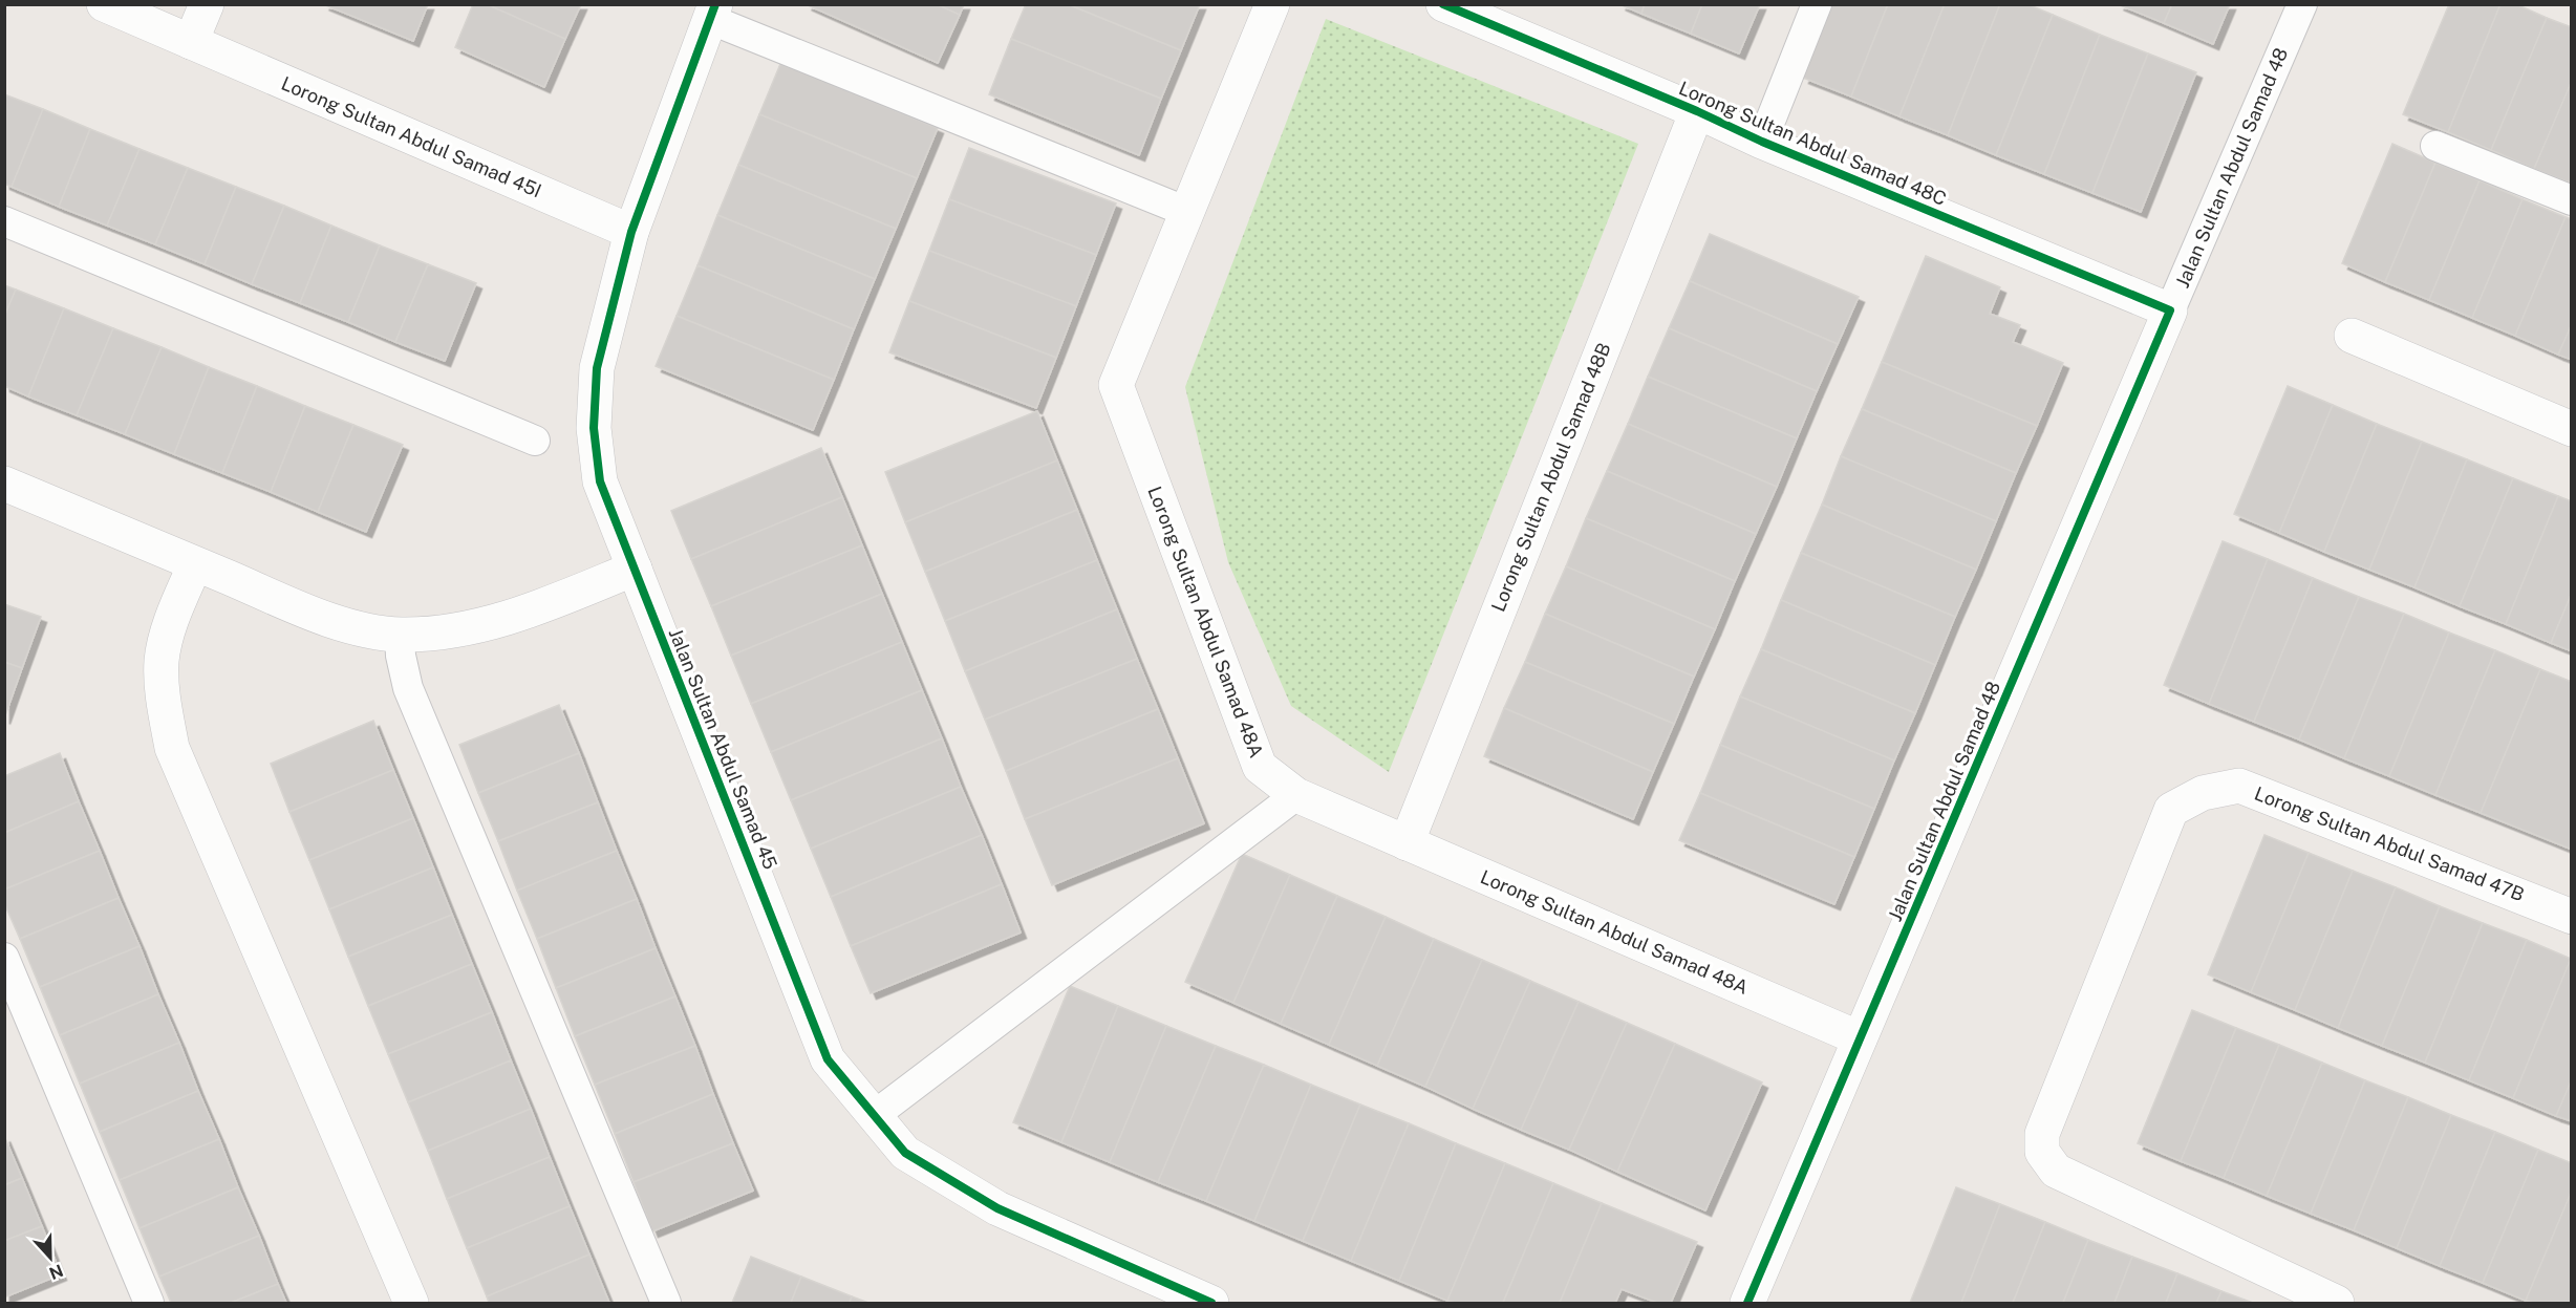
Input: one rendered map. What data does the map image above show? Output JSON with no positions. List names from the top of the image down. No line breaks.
{"streets":{"street":["Lorong Sultan Abdul Samad 45I","Lorong Sultan Abdul Samad 48C","Jalan Sultan Abdul Samad 48","Lorong Sultan Abdul Samad 48B","Lorong Sultan Abdul Samad 48A","Jalan Sultan Abdul Samad 45","Lorong Sultan Abdul Samad 47B"]},"crossings":[["Lorong Sultan Abdul Samad 45I","Jalan Sultan Abdul Samad 45"],["Lorong Sultan Abdul Samad 48C","Jalan Sultan Abdul Samad 48"],["Lorong Sultan Abdul Samad 48C","Lorong Sultan Abdul Samad 48B"],["Jalan Sultan Abdul Samad 48","Lorong Sultan Abdul Samad 48A"],["Lorong Sultan Abdul Samad 48B","Lorong Sultan Abdul Samad 48A"]],"north":"bottom"}
